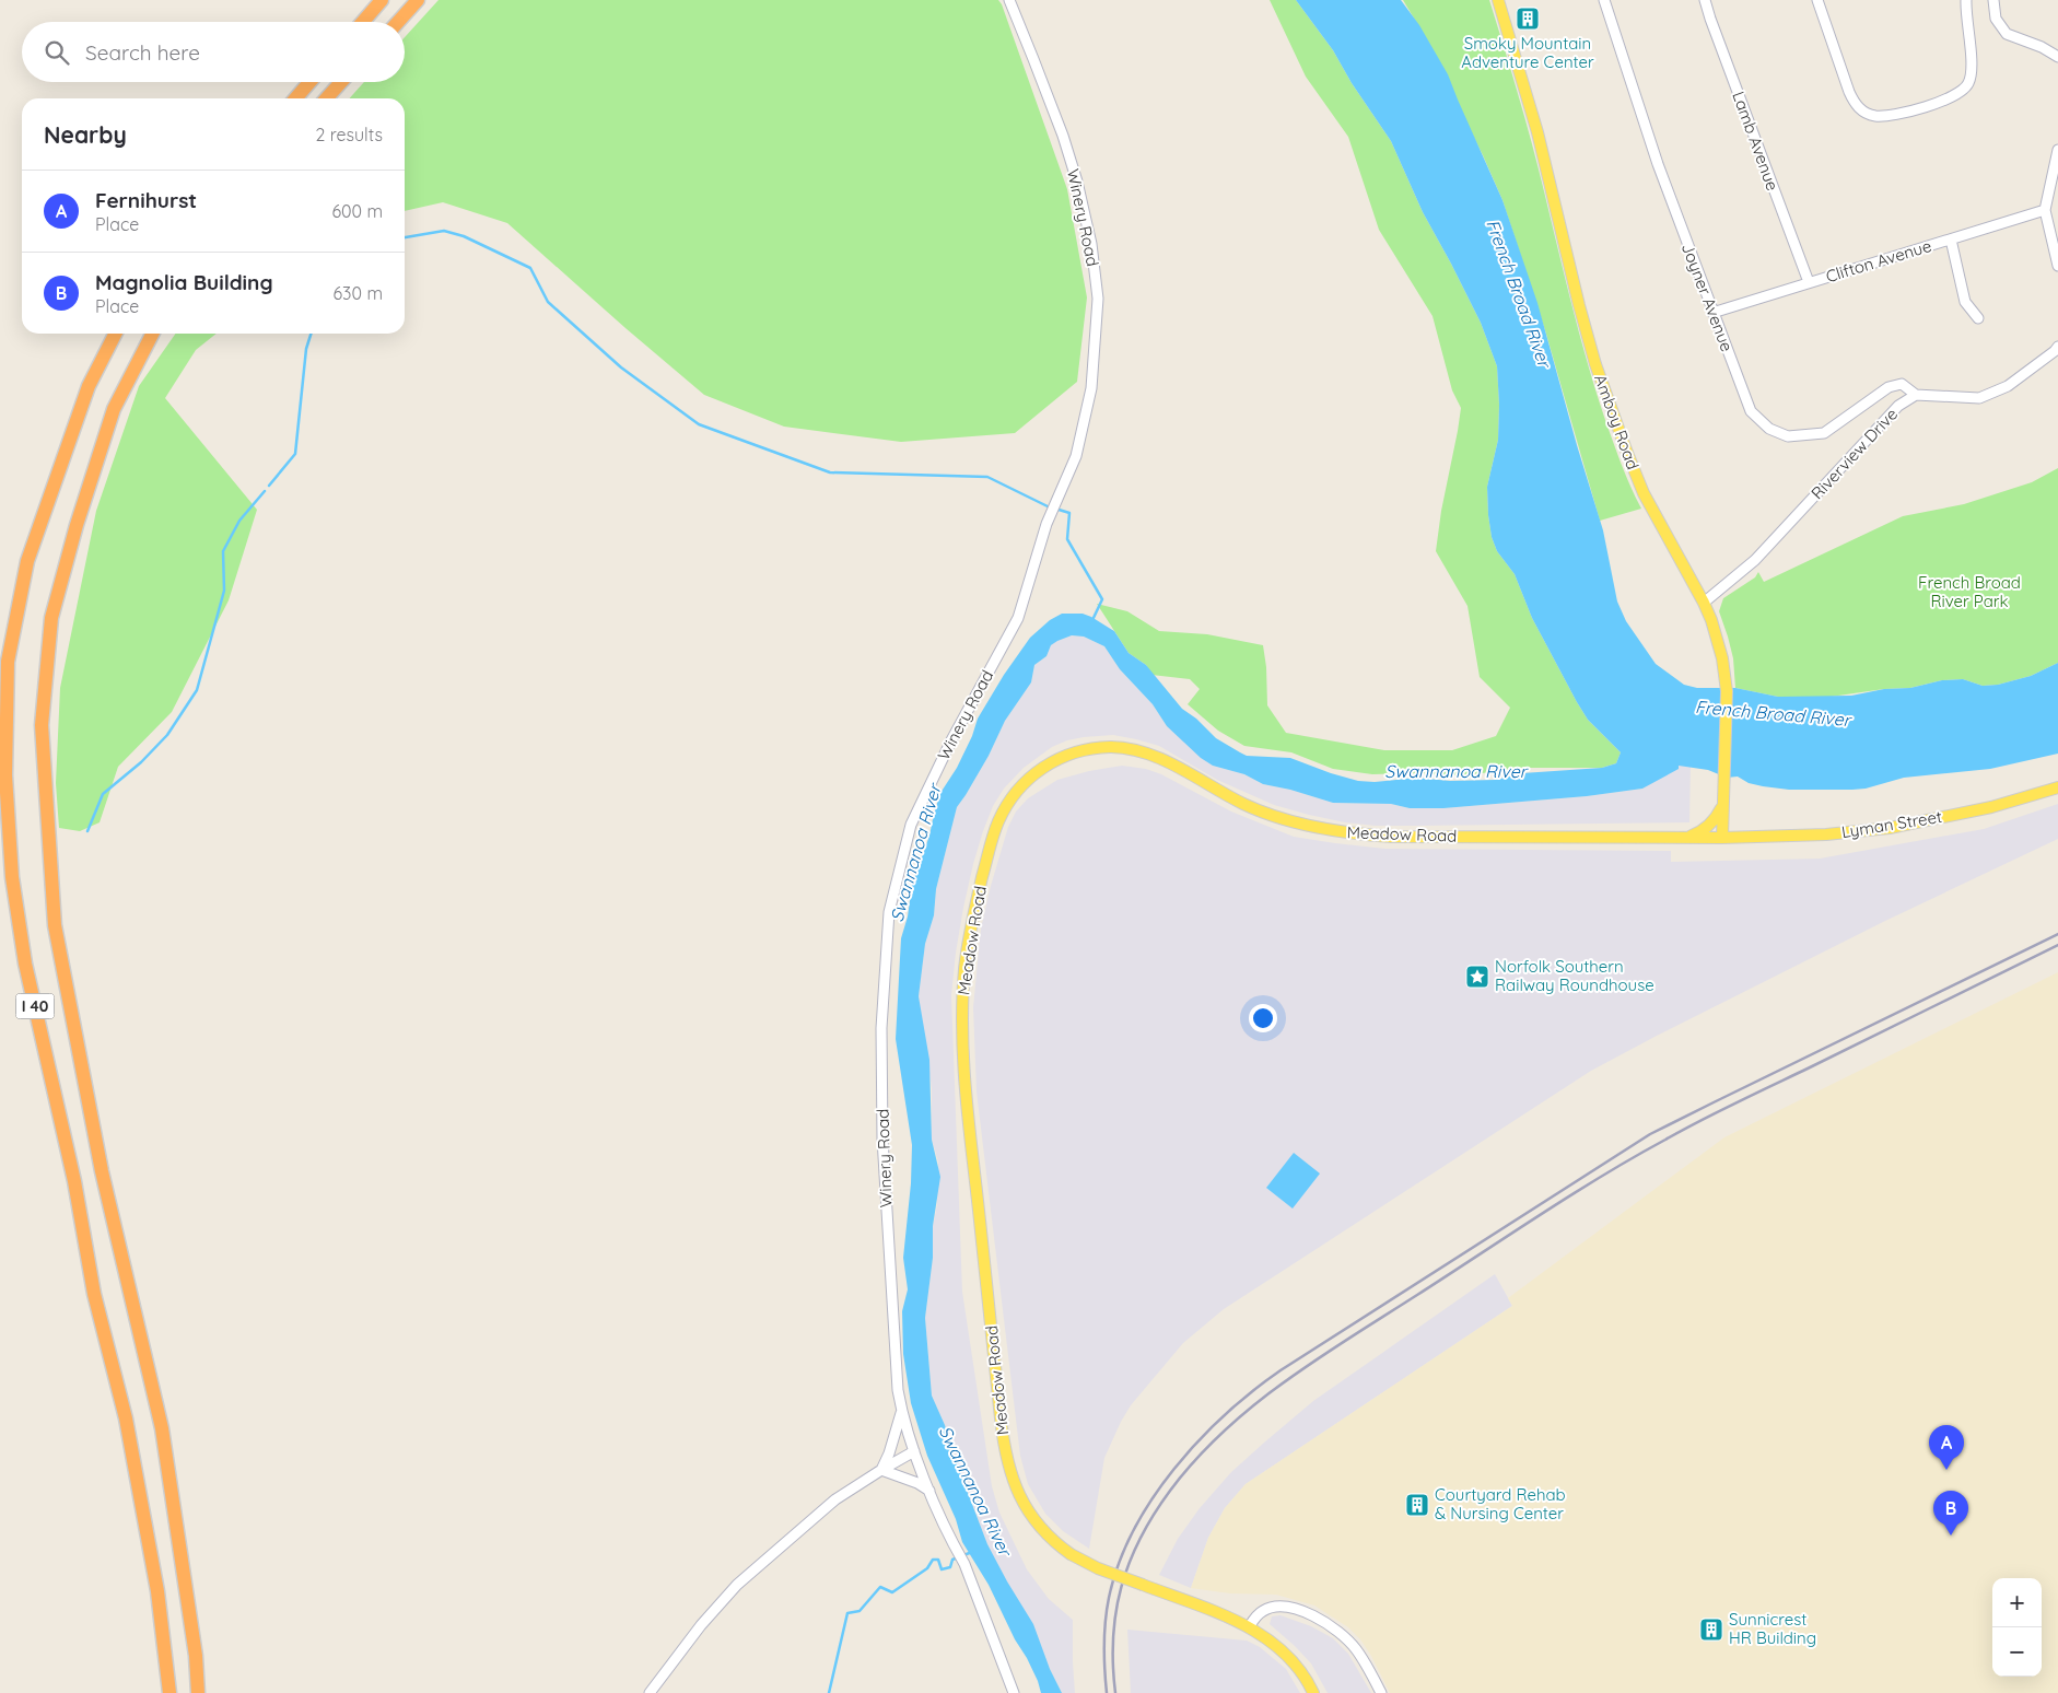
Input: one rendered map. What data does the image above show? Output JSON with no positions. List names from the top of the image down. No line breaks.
{"streets":{"highway":["I 40"],"main road":["Amboy Road","Lyman Street","Meadow Road"],"street":["Lamb Avenue","Winery Road","Clifton Avenue","Joyner Avenue","Riverview Drive"]},"crossings":[["Lamb Avenue","Clifton Avenue"],["Clifton Avenue","Joyner Avenue"],["Joyner Avenue","Riverview Drive"],["Amboy Road","Riverview Drive"],["Amboy Road","Lyman Street"],["Amboy Road","Meadow Road"],["Lyman Street","Meadow Road"]],"water":["French Broad River","Swannanoa River"],"parks":["French Broad River Park"],"places":{"building":["Smoky Mountain Adventure Center","Courtyard Rehab & Nursing Center","Sunnicrest HR Building"],"place":["Norfolk Southern Railway Roundhouse"]},"page":{"search":"Search here","heading":["Nearby","2 results"],"list":[{"mark":"A","name":"Fernihurst","note":"Place","value":"600 m"},{"mark":"B","name":"Magnolia Building","note":"Place","value":"630 m"}],"pins":["A","B"],"map_buttons":["+","−"]}}
